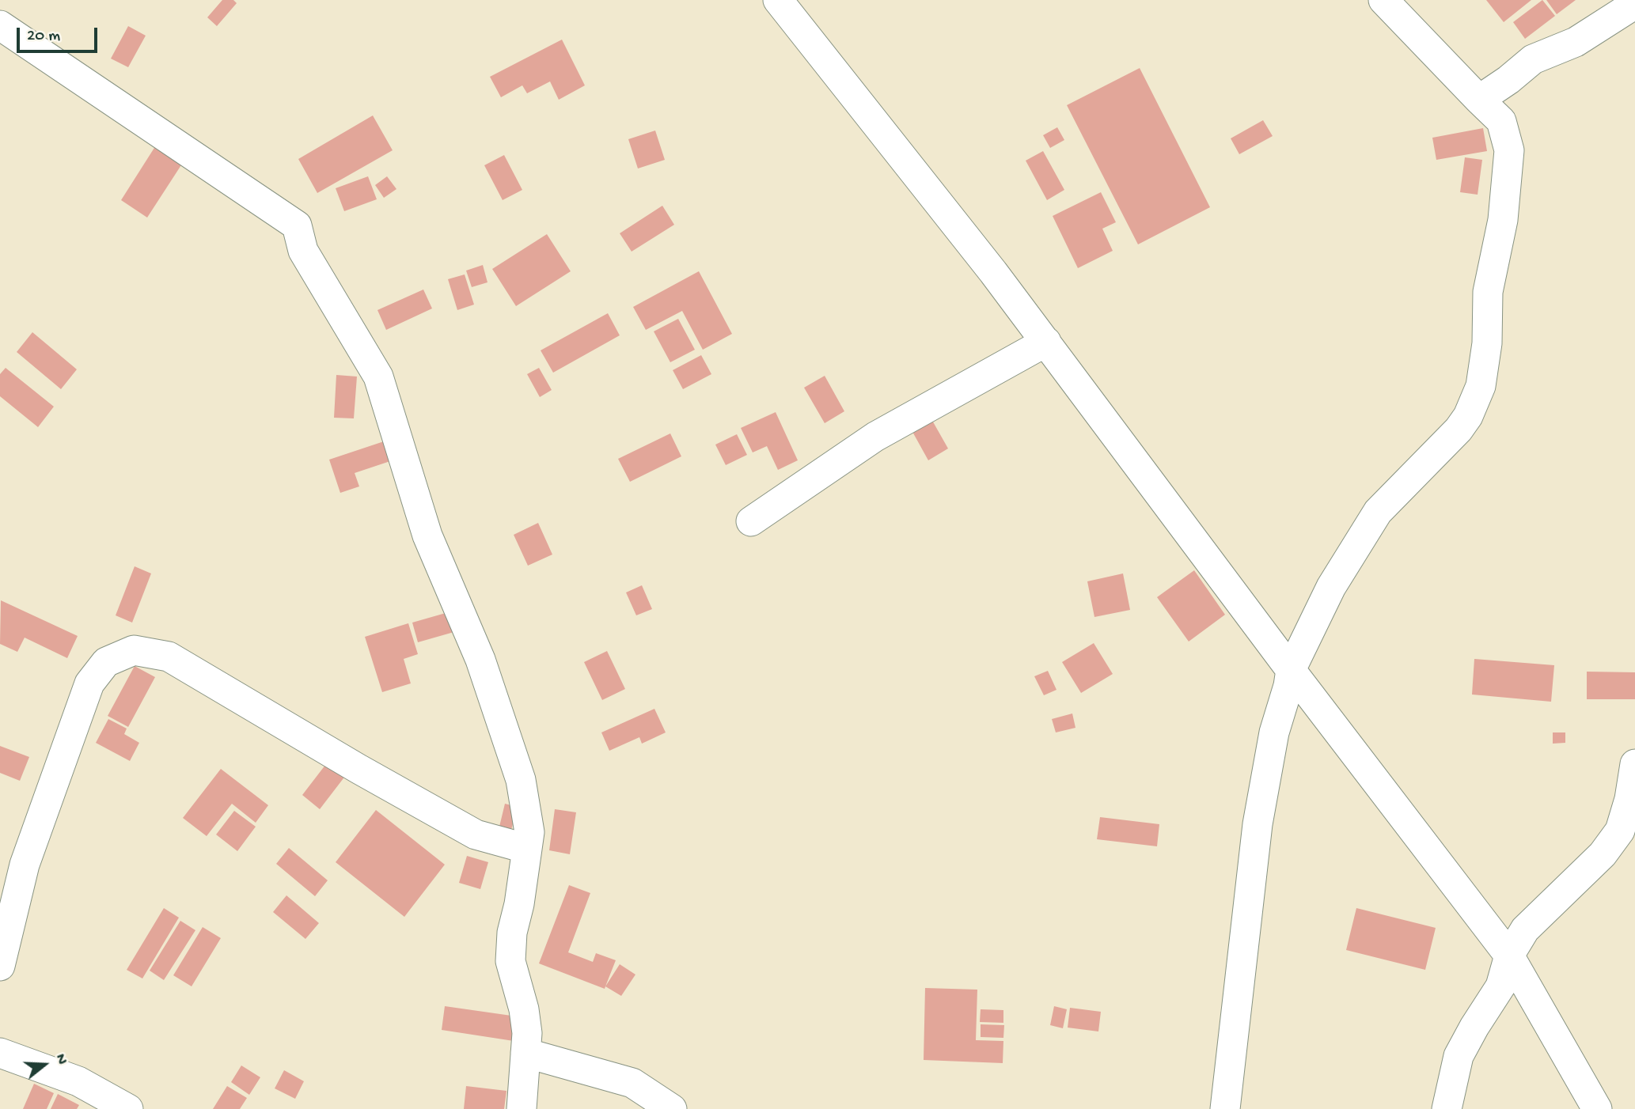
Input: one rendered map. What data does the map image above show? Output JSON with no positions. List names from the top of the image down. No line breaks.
{"scale_bar":"20 m","north":"right"}
